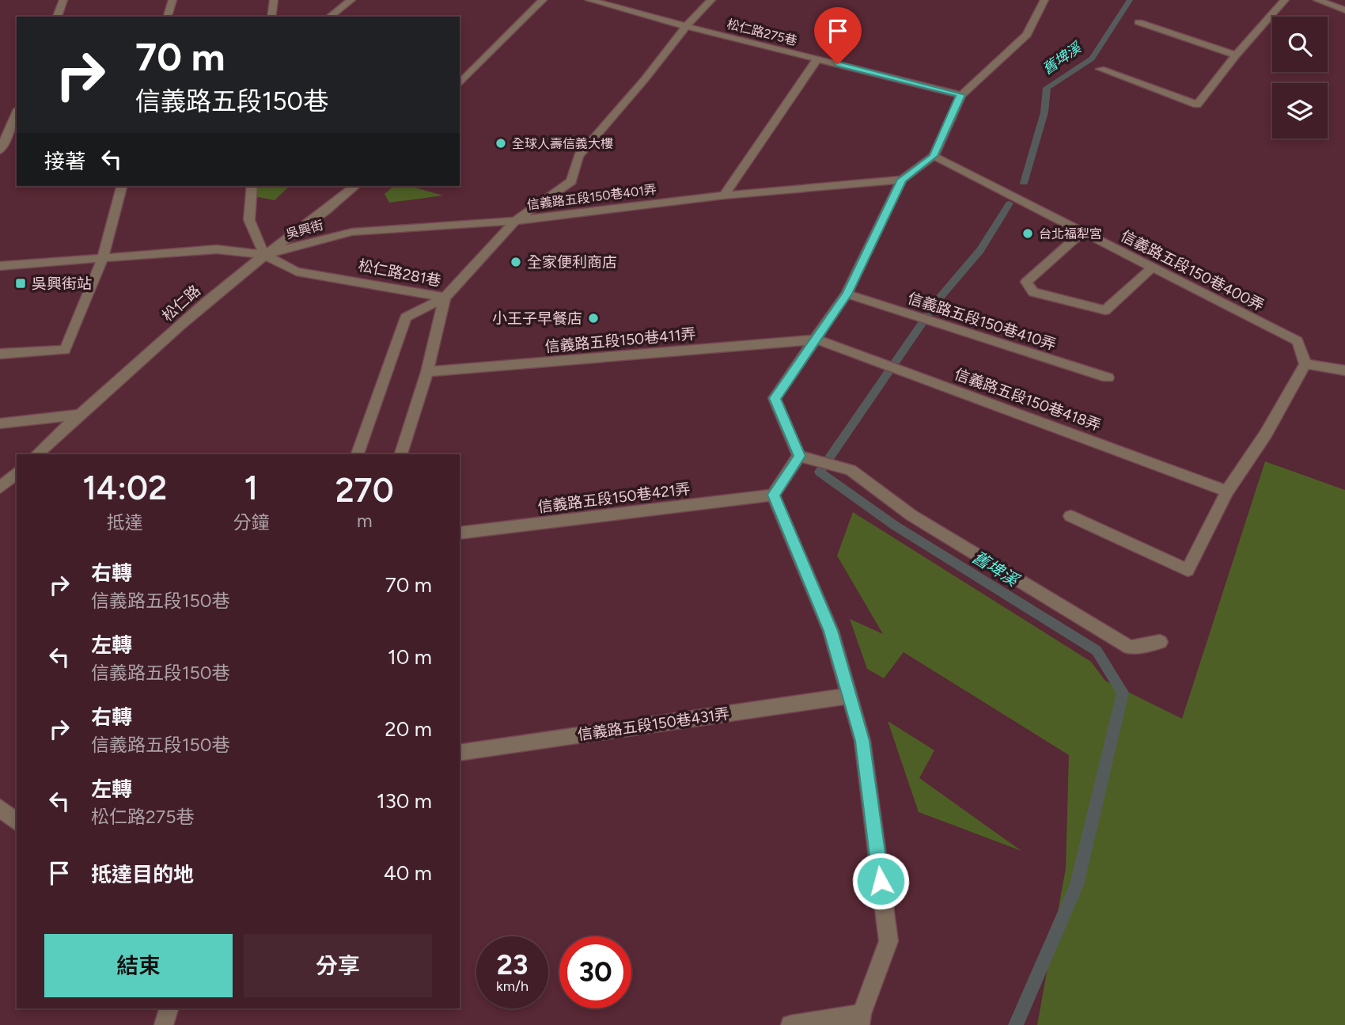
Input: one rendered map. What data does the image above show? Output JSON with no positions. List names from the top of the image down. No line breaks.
{"streets":{"street":["松仁路275巷","信義路五段150巷401弄","吳興街","信義路五段150巷400弄","松仁路281巷","松仁路","信義路五段150巷410弄","信義路五段150巷411弄","信義路五段150巷418弄","信義路五段150巷421弄","信義路五段150巷431弄"]},"crossings":[["松仁路275巷","信義路五段150巷401弄"],["信義路五段150巷401弄","吳興街"],["吳興街","松仁路281巷"],["吳興街","松仁路"],["松仁路281巷","松仁路"],["信義路五段150巷411弄","信義路五段150巷418弄"]],"water":["舊埤溪"],"places":{"other":["全球人壽信義大樓","台北福犁宮","全家便利商店","小王子早餐店"],"transit":["吳興街站"]},"page":{"turn":["70 m","信義路五段150巷"],"then":"接著","eta":["14:02","抵達","1","分鐘","270","m"],"list":[{"name":"右轉","note":"信義路五段150巷","value":"70 m"},{"name":"左轉","note":"信義路五段150巷","value":"10 m"},{"name":"右轉","note":"信義路五段150巷","value":"20 m"},{"name":"左轉","note":"松仁路275巷","value":"130 m"},{"name":"抵達目的地","value":"40 m"}],"buttons":["結束","分享"],"speed":"23 km/h","limit":"30"}}
